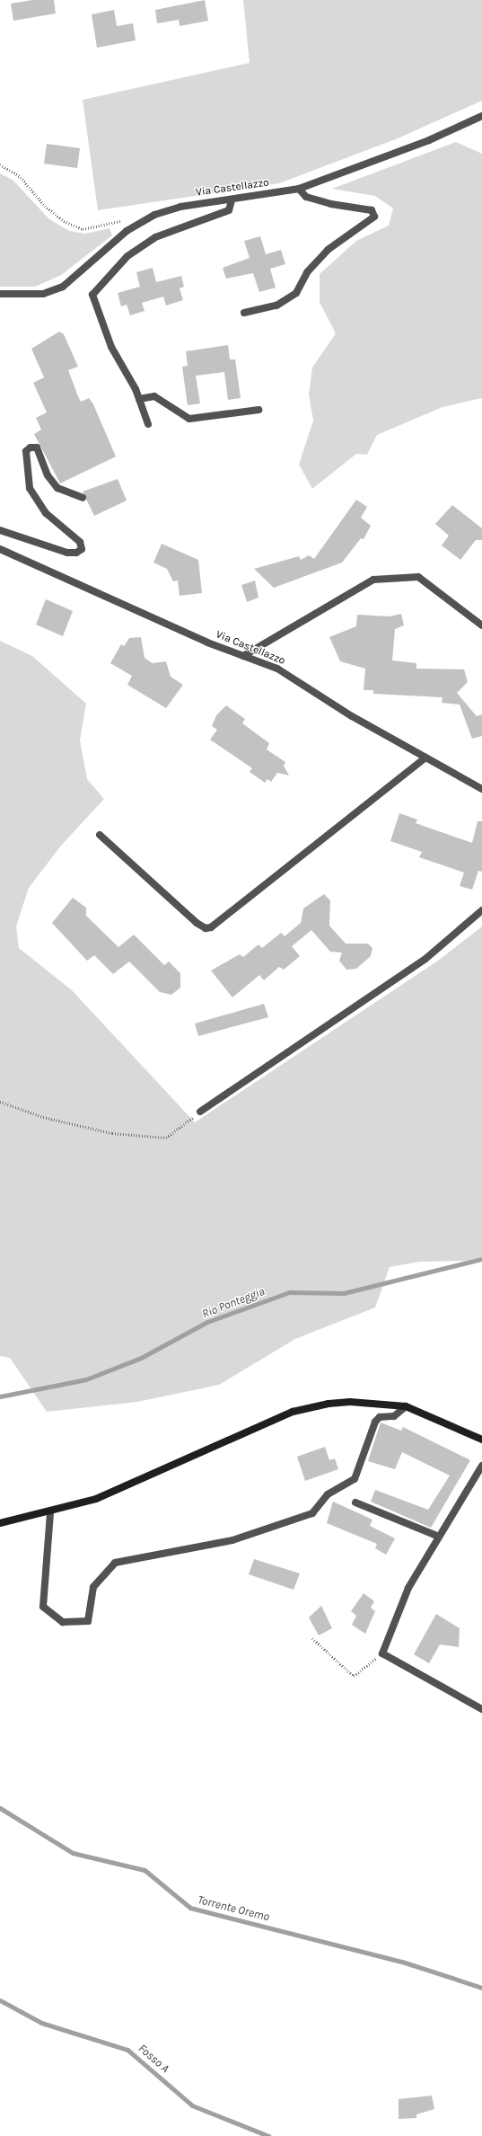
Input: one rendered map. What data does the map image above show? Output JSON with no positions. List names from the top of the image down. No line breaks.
{"streets":{"street":["Via Castellazzo"]},"water":["Rio Ponteggia","Torrente Oremo","Fosso A"]}
